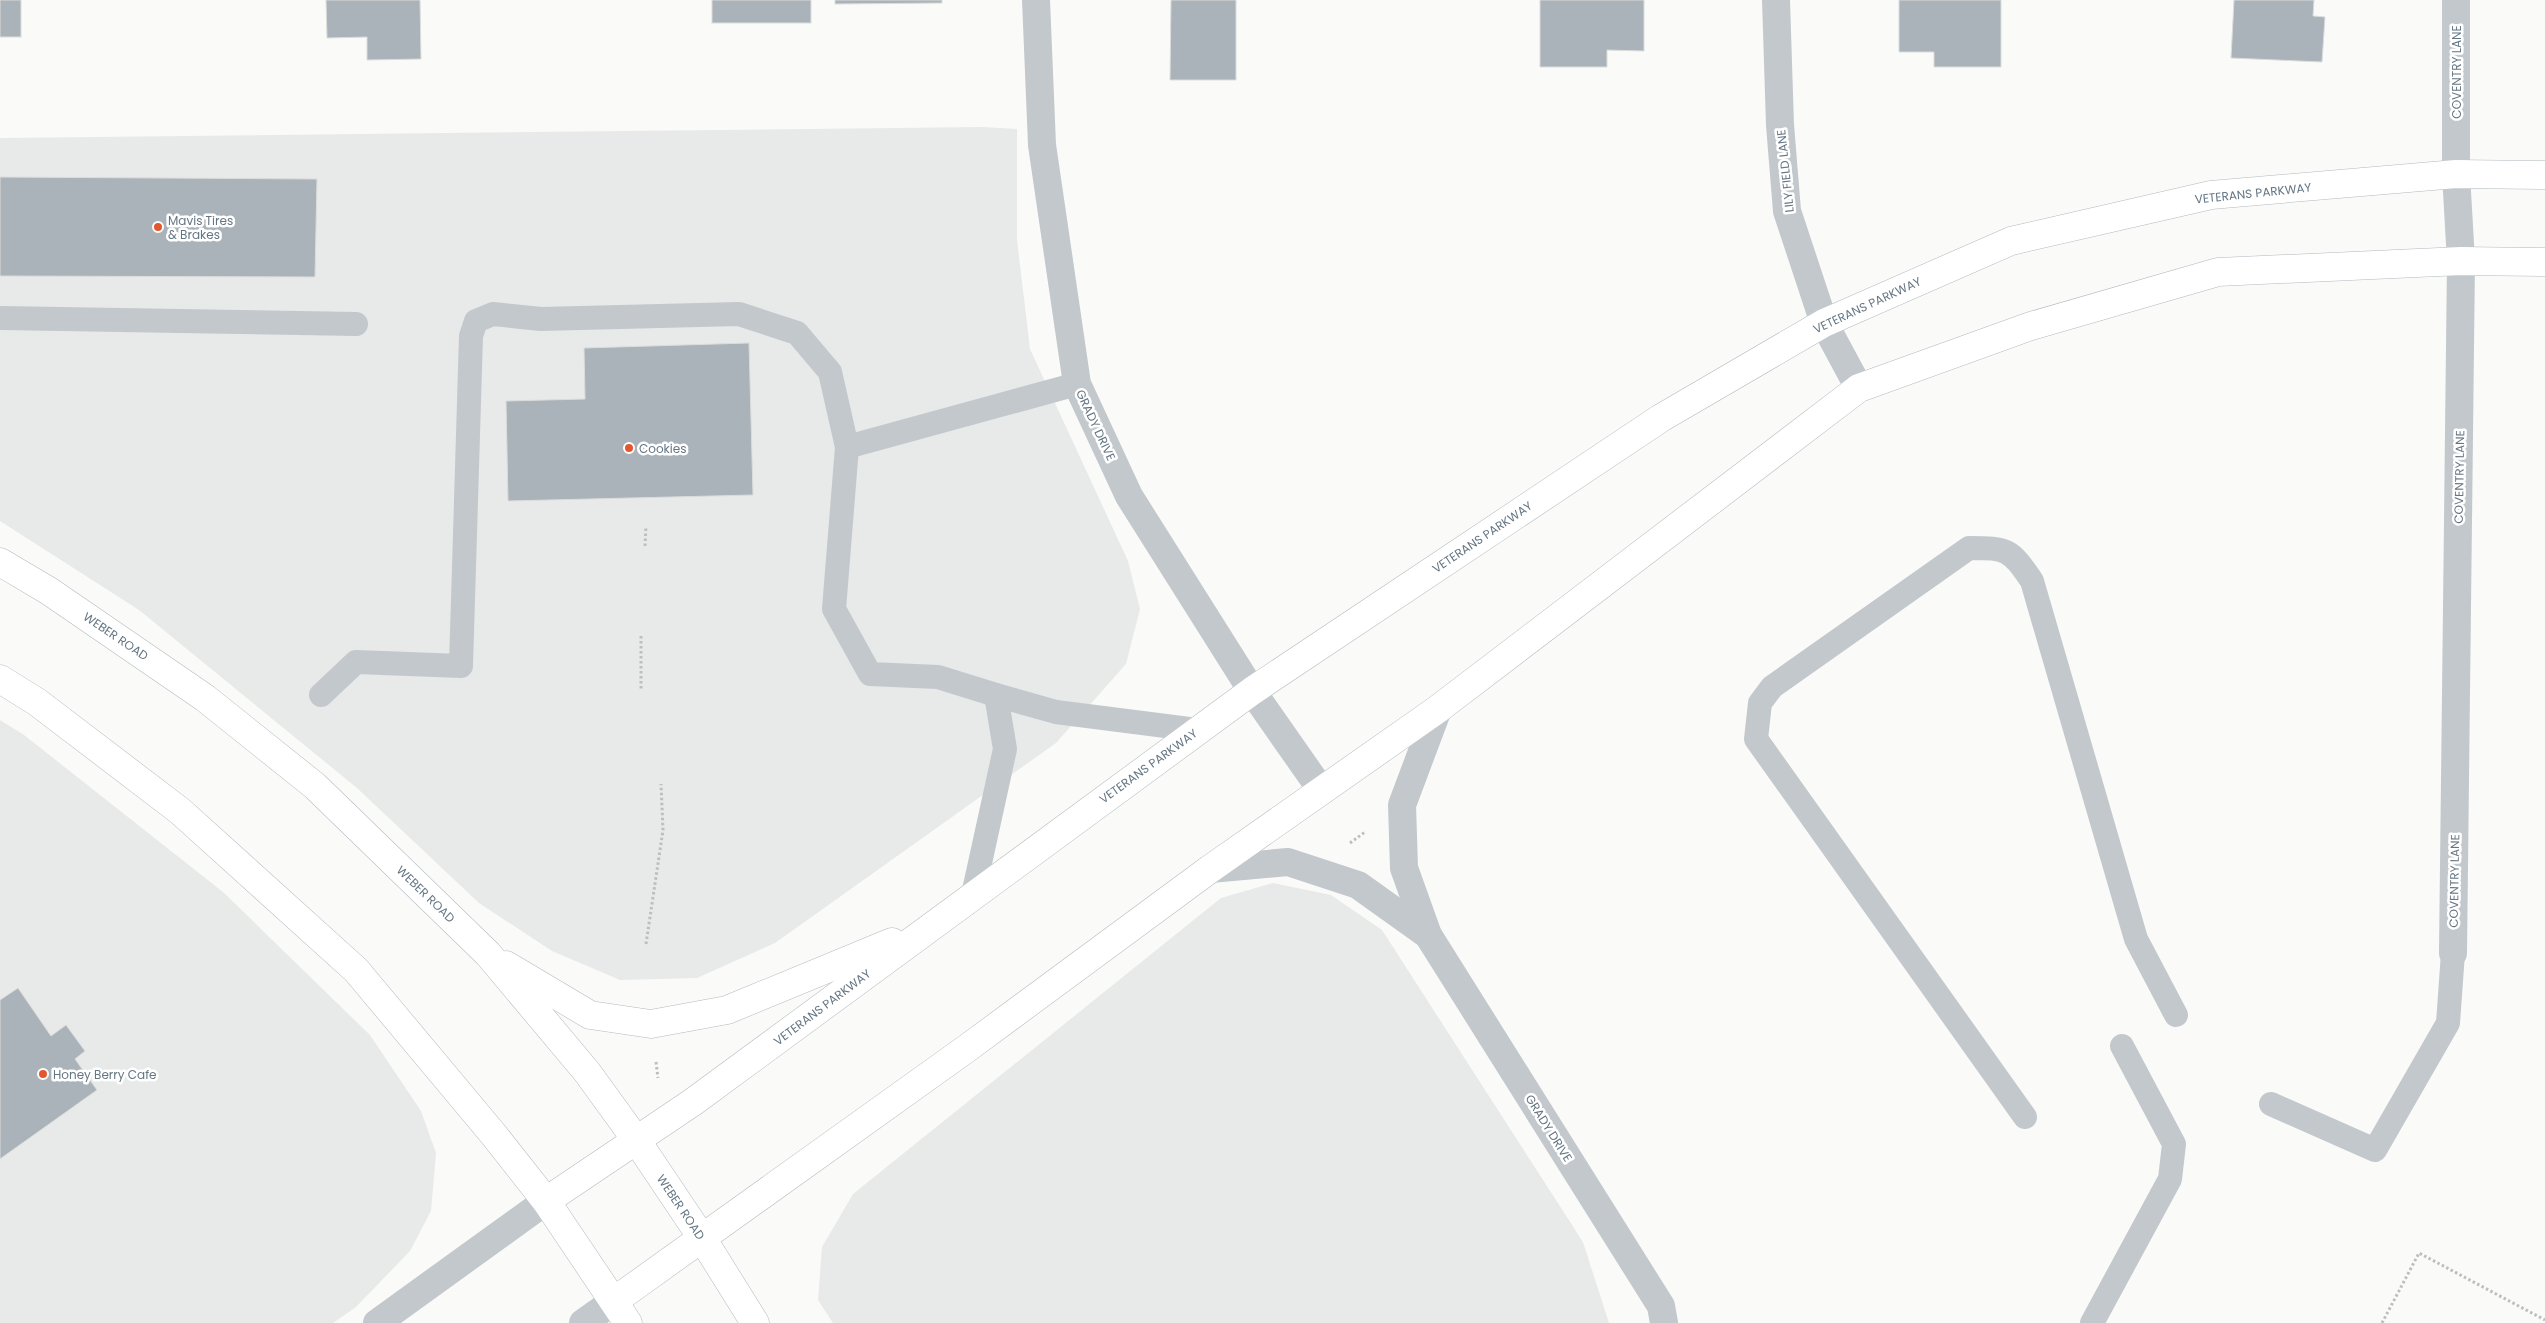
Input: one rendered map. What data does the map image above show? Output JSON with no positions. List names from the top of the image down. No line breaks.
{"streets":{"main road":["VETERANS PARKWAY","WEBER ROAD"],"street":["COVENTRY LANE","LILY FIELD LANE","GRADY DRIVE"]},"crossings":[["COVENTRY LANE","VETERANS PARKWAY"],["LILY FIELD LANE","VETERANS PARKWAY"],["VETERANS PARKWAY","GRADY DRIVE"],["VETERANS PARKWAY","WEBER ROAD"]],"places":["Mavis Tires & Brakes","Cookies","Honey Berry Cafe"]}
